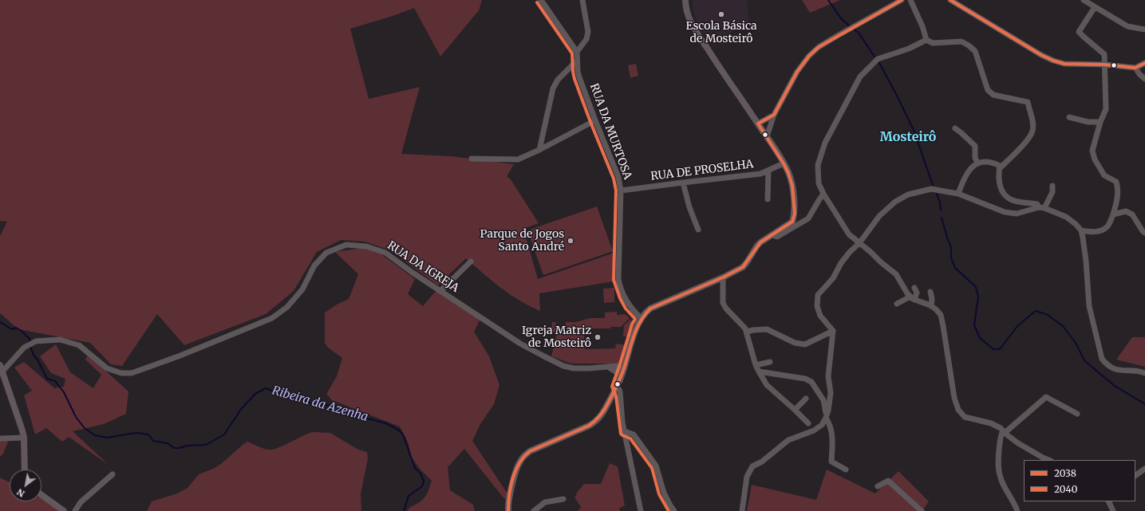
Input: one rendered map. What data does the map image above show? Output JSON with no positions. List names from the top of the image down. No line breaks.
{"streets":{"street":["RUA DA MURTOSA","RUA DE PROSELHA","RUA DA IGREJA"]},"crossings":[["RUA DA MURTOSA","RUA DE PROSELHA"]],"districts":["Mosteirô"],"water":["Ribeira da Azenha"],"places":["Escola Básica de Mosteirô","Parque de Jogos Santo André","Igreja Matriz de Mosteirô"],"lines":["transit line 2038","transit line 2040"],"legend":["2038","2040"],"north":"bottom left"}
